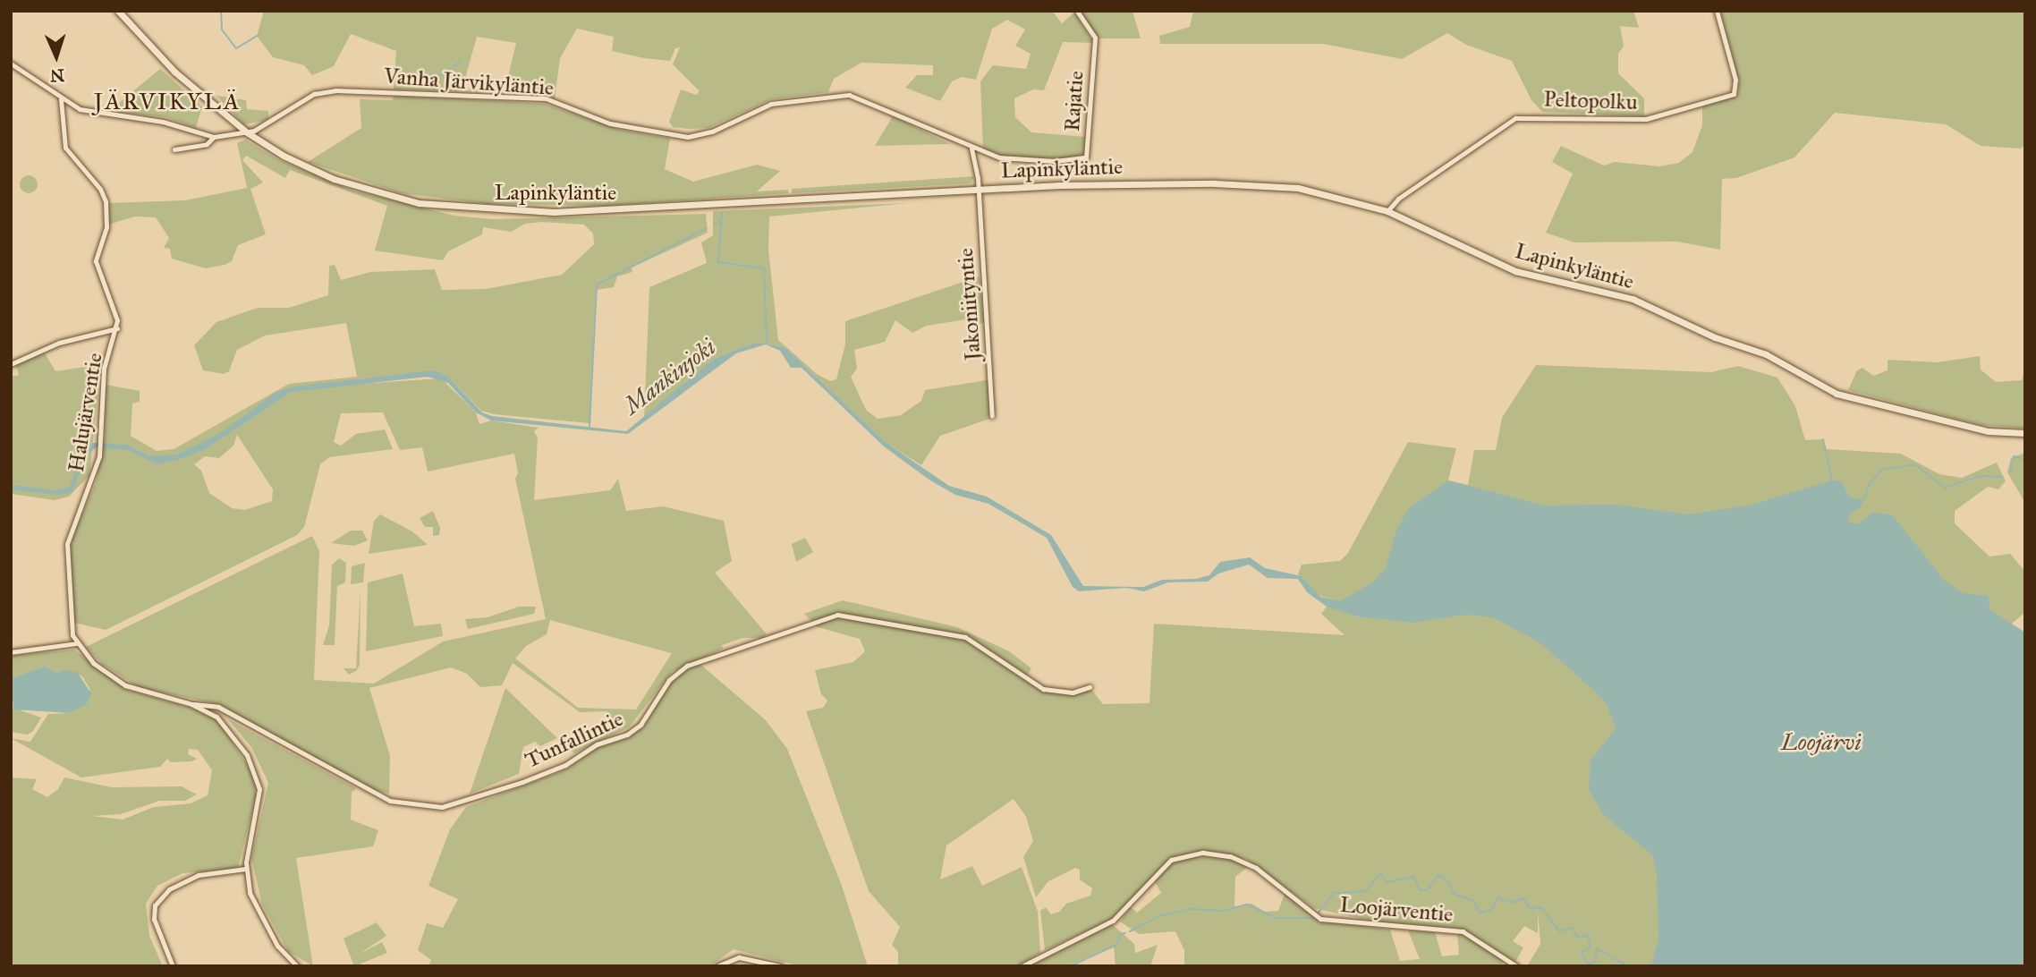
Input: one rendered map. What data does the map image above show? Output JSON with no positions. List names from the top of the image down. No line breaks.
{"streets":{"main road":["Lapinkyläntie"],"street":["Vanha Järvikyläntie","Rajatie","Peltopolku","Jakoniityntie","Halujärventie","Tunfallintie","Loojärventie"]},"crossings":[["Vanha Järvikyläntie","Rajatie"],["Vanha Järvikyläntie","Lapinkyläntie"],["Peltopolku","Lapinkyläntie"],["Lapinkyläntie","Jakoniityntie"]],"districts":["JÄRVIKYLÄ"],"water":["Mankinjoki","Loojärvi"],"north":"bottom"}
